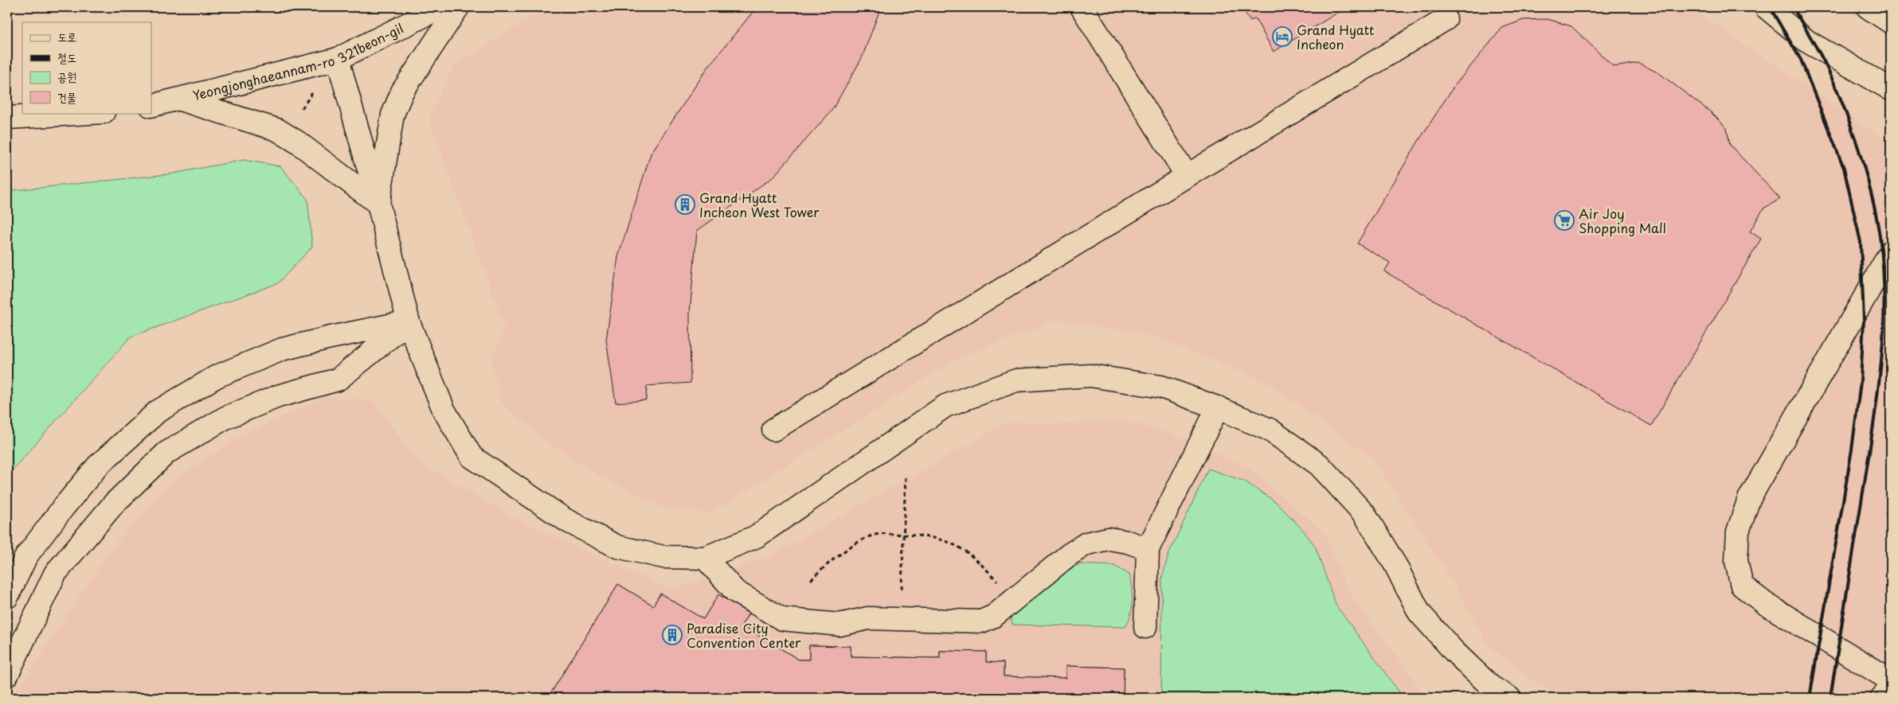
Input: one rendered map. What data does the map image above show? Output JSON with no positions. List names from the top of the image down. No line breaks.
{"streets":{"street":["Yeongjonghaeannam-ro 321beon-gil"]},"places":{"hotel":["Grand Hyatt Incheon"],"building":["Grand Hyatt Incheon West Tower","Paradise City Convention Center"],"supermarket":["Air Joy Shopping Mall"]},"legend":["도로","철도","공원","건물"]}
